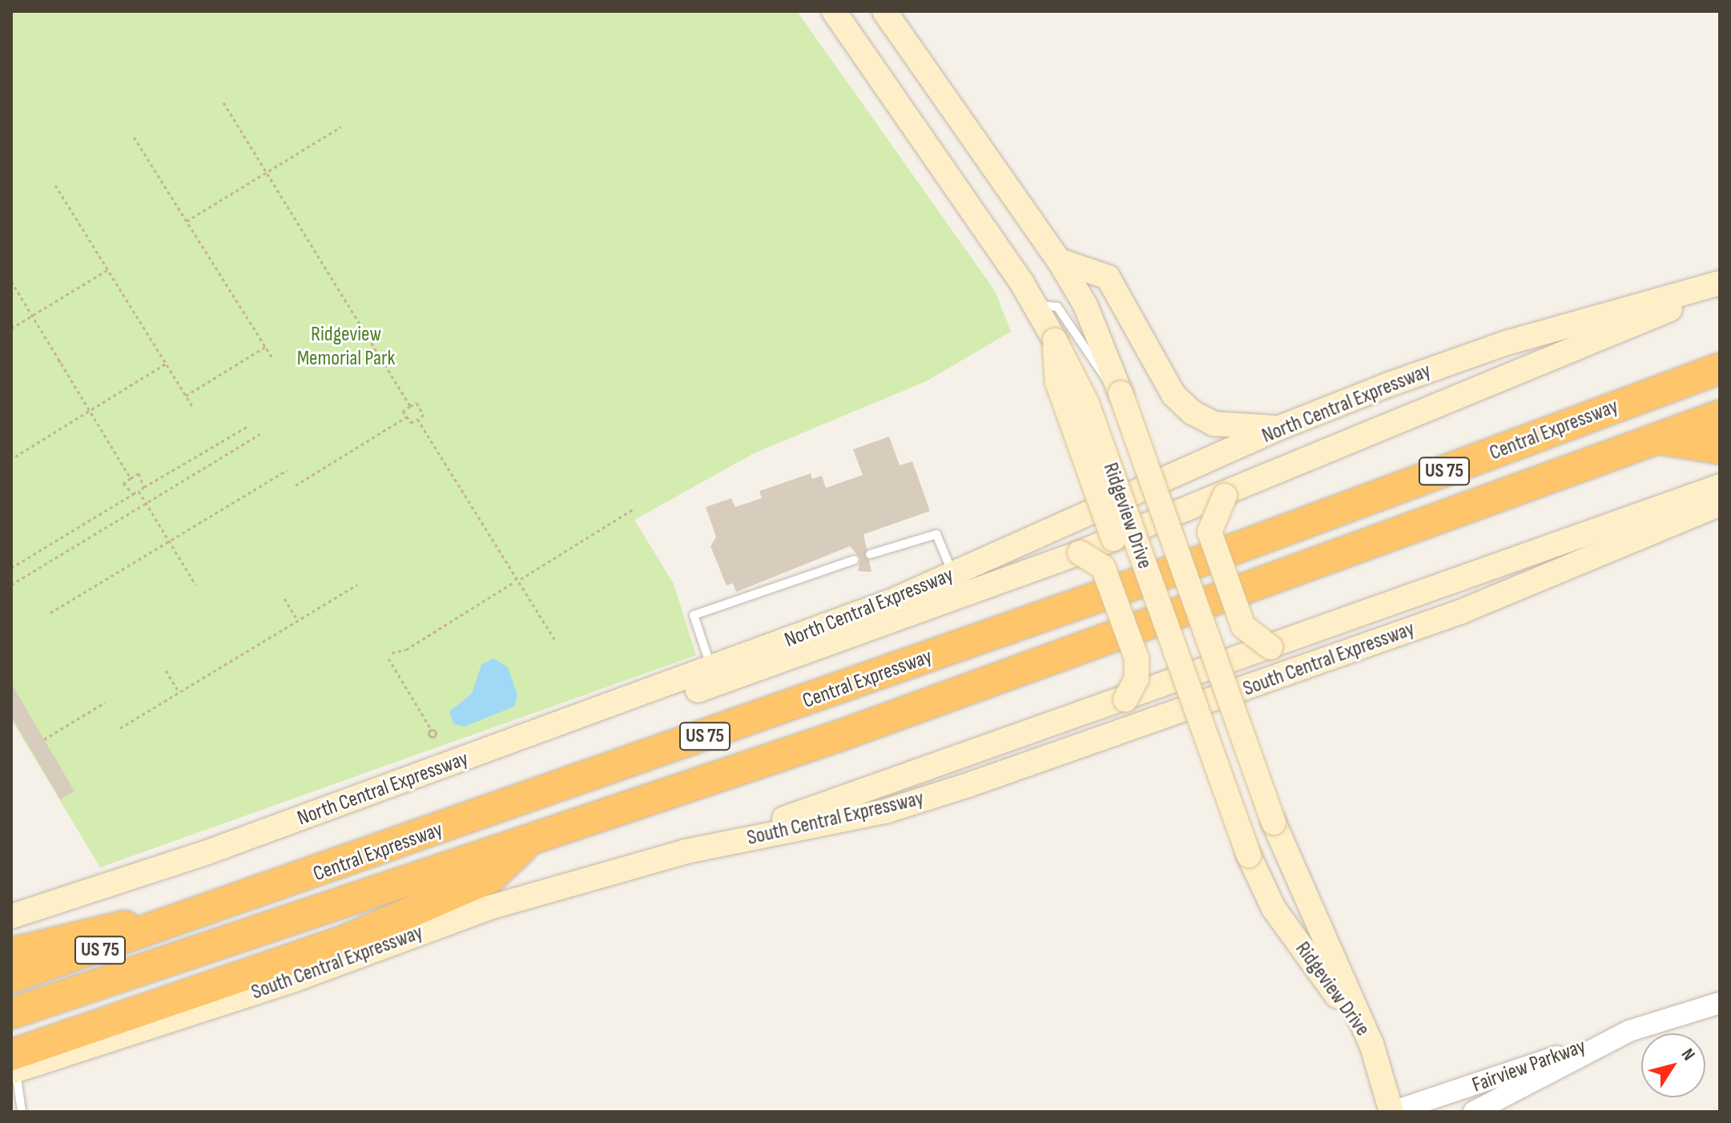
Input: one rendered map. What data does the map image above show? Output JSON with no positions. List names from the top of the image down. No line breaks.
{"streets":{"highway":["Central Expressway","US 75"],"main road":["North Central Expressway","Ridgeview Drive","South Central Expressway"],"street":["Fairview Parkway"]},"crossings":[["Ridgeview Drive","Fairview Parkway"]],"parks":["Ridgeview Memorial Park"],"north":"top right"}
